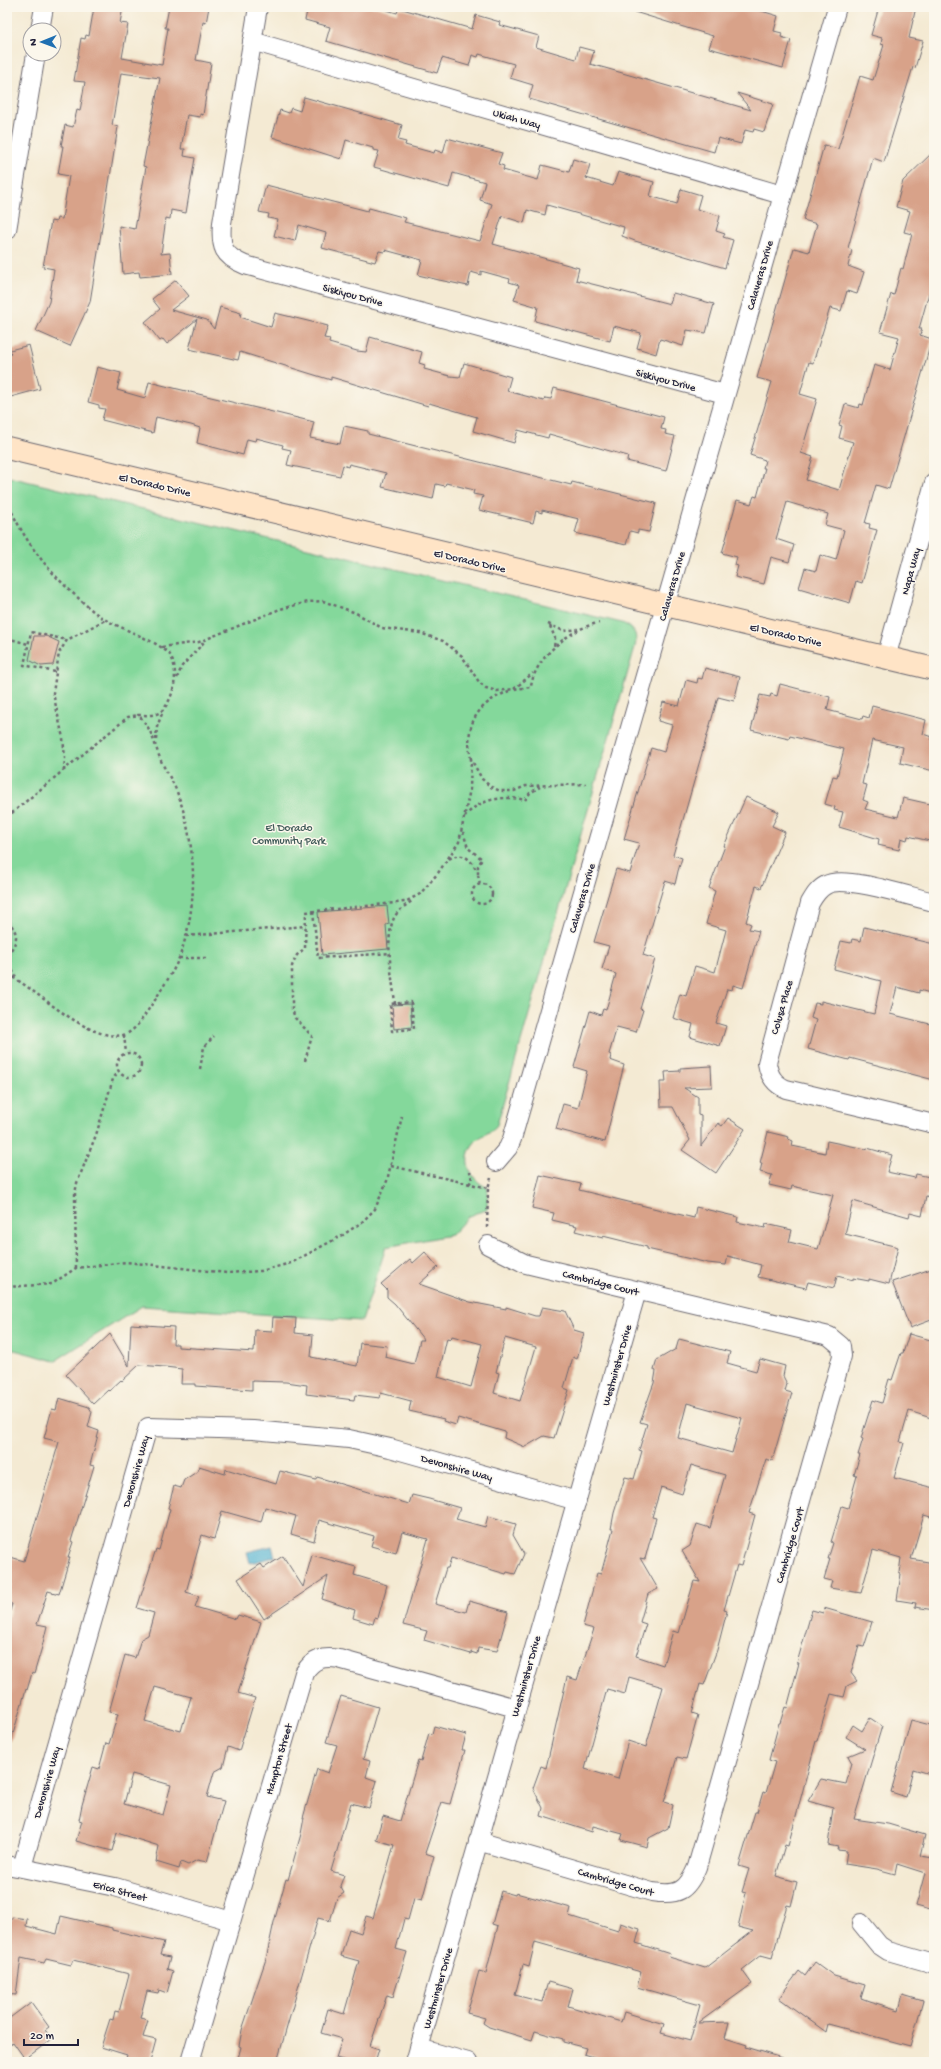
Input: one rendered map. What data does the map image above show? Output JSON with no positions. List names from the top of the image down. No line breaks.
{"streets":{"street":["Ukiah Way","Calaveras Drive","Siskiyou Drive","El Dorado Drive","Napa Way","Colusa Place","Cambridge Court","Westminster Drive","Devonshire Way","Hampton Street","Erica Street"]},"crossings":[["Ukiah Way","Calaveras Drive"],["Ukiah Way","Siskiyou Drive"],["Calaveras Drive","Siskiyou Drive"],["Calaveras Drive","El Dorado Drive"],["El Dorado Drive","Napa Way"],["Cambridge Court","Westminster Drive"],["Westminster Drive","Devonshire Way"],["Westminster Drive","Hampton Street"],["Devonshire Way","Erica Street"],["Hampton Street","Erica Street"]],"parks":["El Dorado Community Park"],"scale_bar":"20 m","north":"left"}
